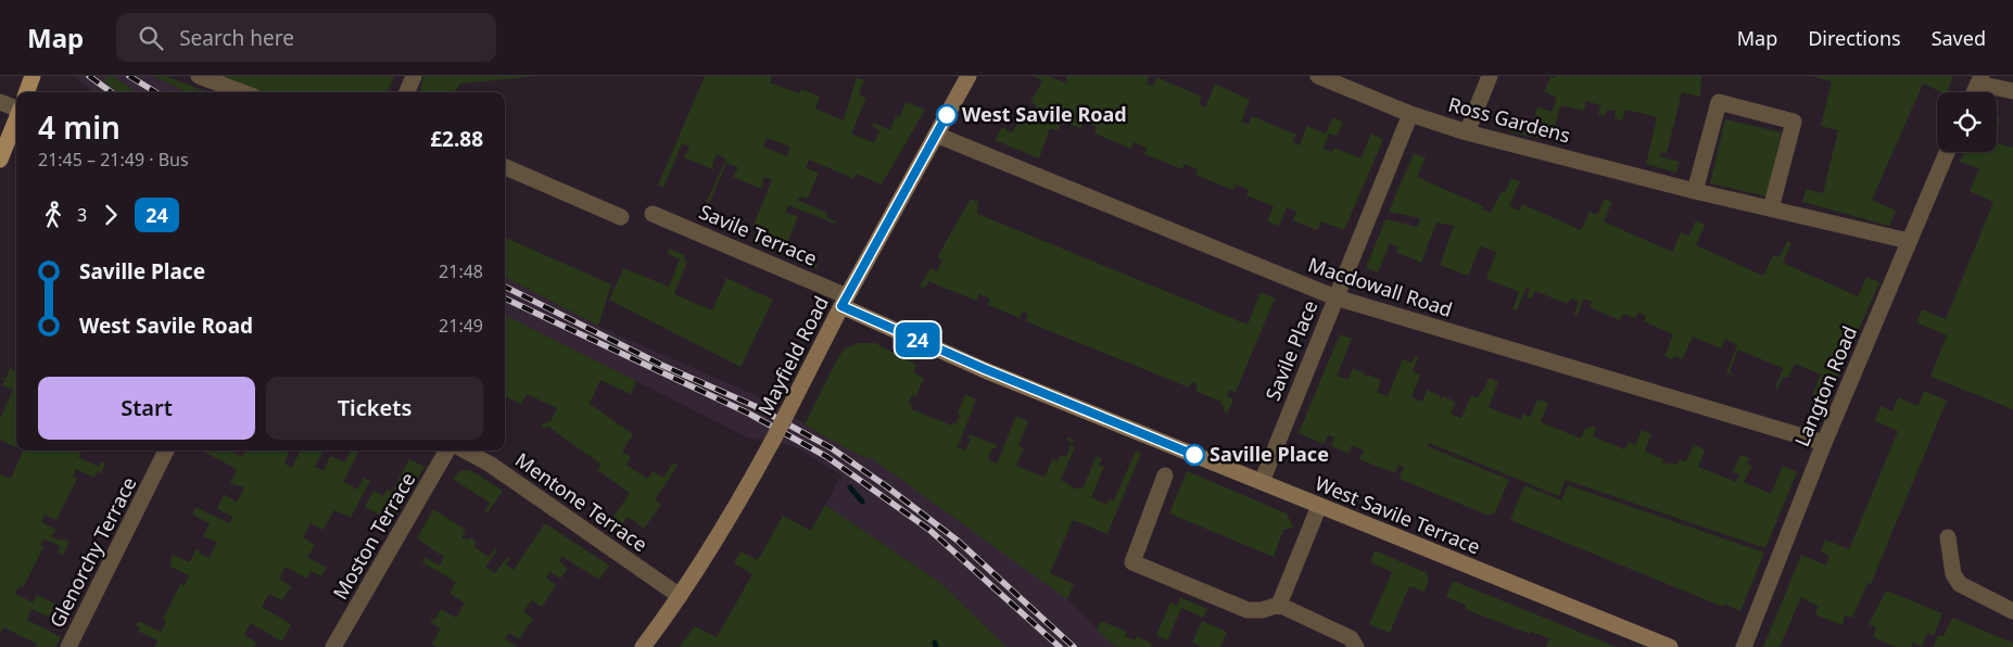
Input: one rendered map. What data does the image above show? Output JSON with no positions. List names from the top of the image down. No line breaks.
{"streets":{"street":["Ross Gardens","Savile Terrace","Macdowall Road","Savile Place","Mayfield Road","Langton Road","Mentone Terrace","West Savile Terrace","Moston Terrace","Glenorchy Terrace"]},"crossings":[["Ross Gardens","Savile Place"],["Ross Gardens","Langton Road"],["Savile Terrace","Mayfield Road"],["Savile Terrace","West Savile Terrace"],["Macdowall Road","Savile Place"],["Macdowall Road","Mayfield Road"],["Macdowall Road","Langton Road"],["Savile Place","West Savile Terrace"],["Mayfield Road","Mentone Terrace"],["Mayfield Road","West Savile Terrace"]],"places":["West Savile Road","Saville Place"],"lines":["bus line 24"],"page":{"header":"Map","search":"Search here","nav":["Map","Directions","Saved"],"on_map":"24","heading":["4 min","21:45 – 21:49 · Bus","£2.88"],"legs":["3","24"],"list":[{"name":"Saville Place","value":"21:48"},{"name":"West Savile Road","value":"21:49"}],"buttons":["Start","Tickets"]}}
